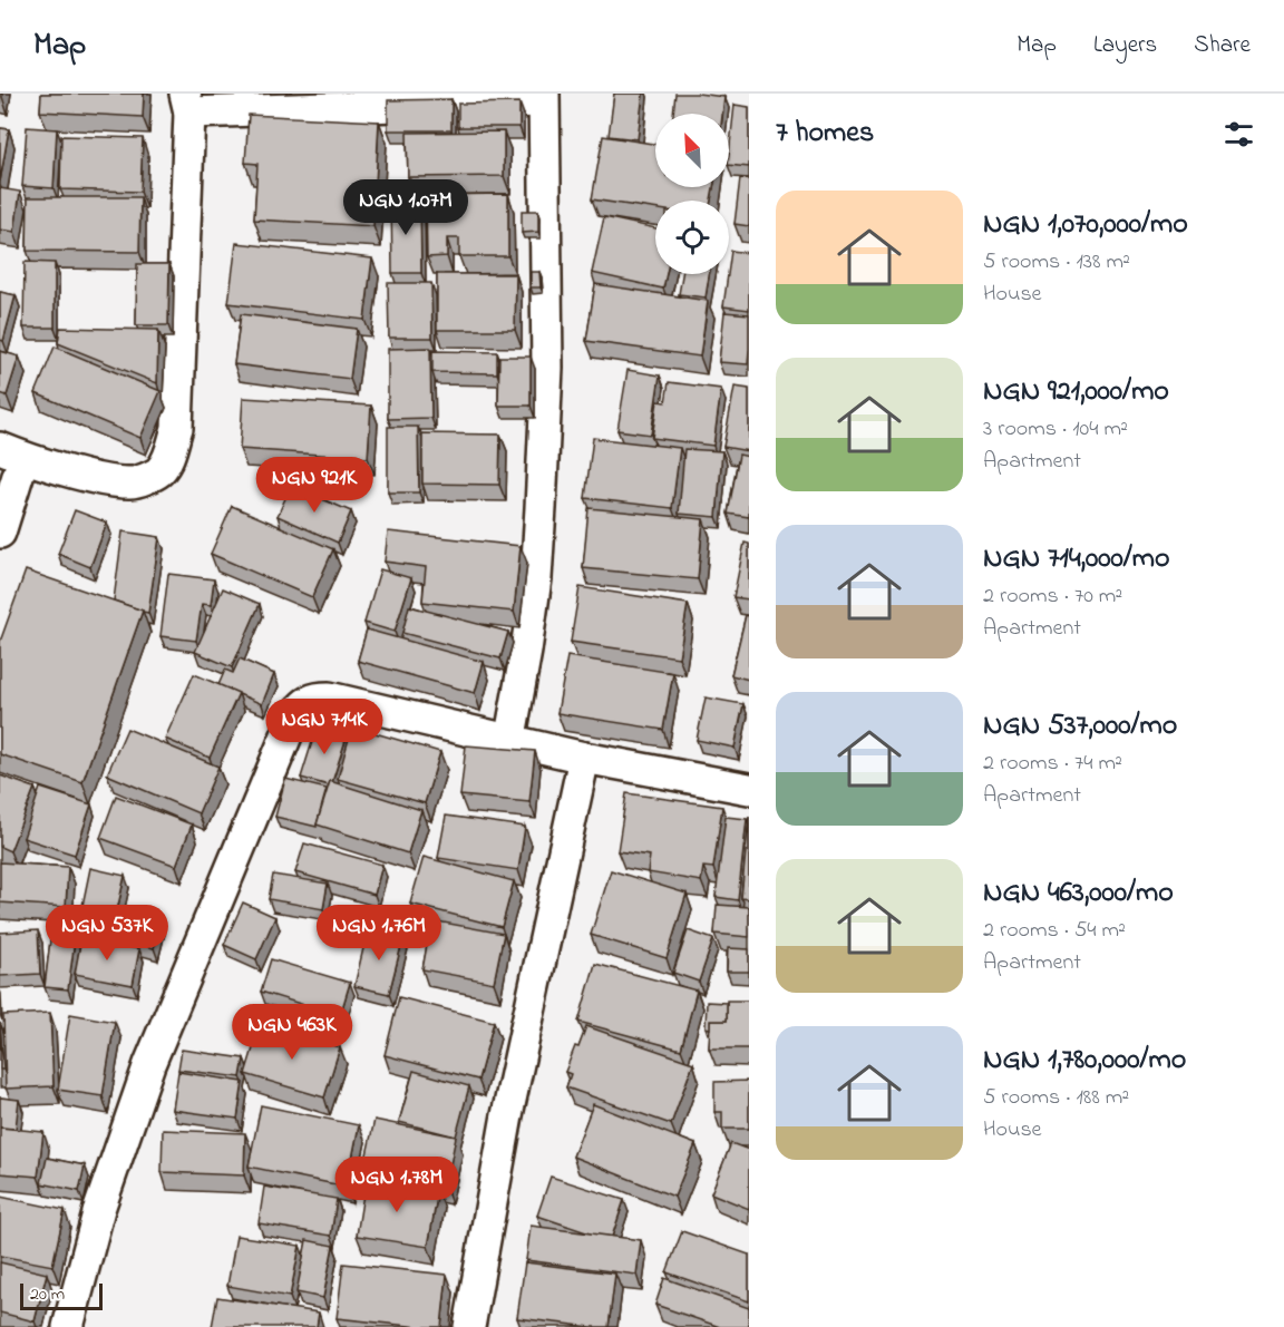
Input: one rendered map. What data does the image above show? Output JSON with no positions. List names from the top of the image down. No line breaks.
{"scale_bar":"20 m","north":"top left","page":{"header":"Map","nav":["Map","Layers","Share"],"heading":"7 homes","list":[{"name":"NGN 1,070,000/mo","note":"5 rooms · 138 m² · House"},{"name":"NGN 921,000/mo","note":"3 rooms · 104 m² · Apartment"},{"name":"NGN 714,000/mo","note":"2 rooms · 70 m² · Apartment"},{"name":"NGN 537,000/mo","note":"2 rooms · 74 m² · Apartment"},{"name":"NGN 463,000/mo","note":"2 rooms · 54 m² · Apartment"},{"name":"NGN 1,780,000/mo","note":"5 rooms · 188 m² · House"}],"price":["NGN 1.07M","NGN 921K","NGN 714K","NGN 537K","NGN 1.76M","NGN 463K","NGN 1.78M"],"scale":"20 m"}}
